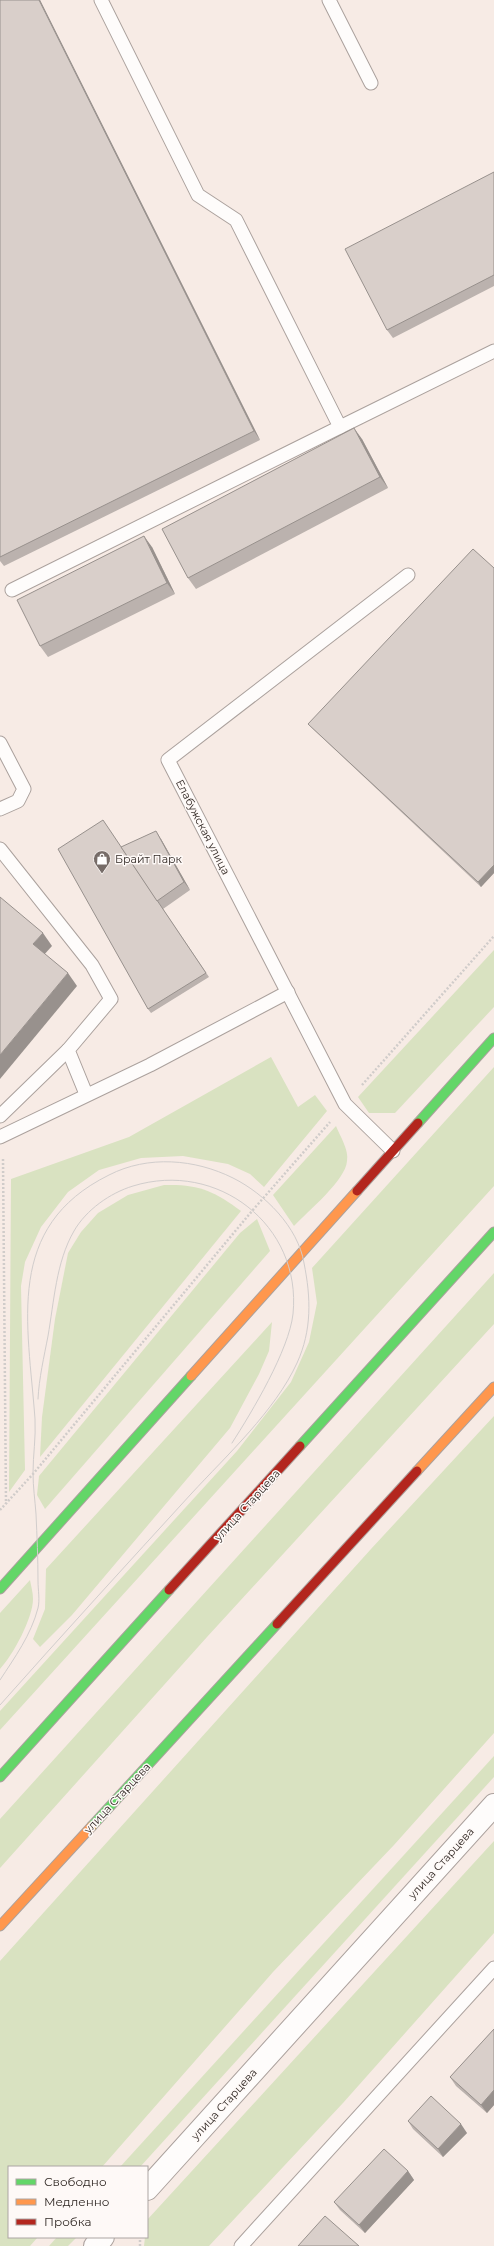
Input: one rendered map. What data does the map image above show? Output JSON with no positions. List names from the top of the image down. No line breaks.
{"streets":{"main road":["улица Старцева"],"lane":["Елабужская улица"]},"places":{"shop":["Брайт Парк"]},"legend":["Свободно","Медленно","Пробка"]}
